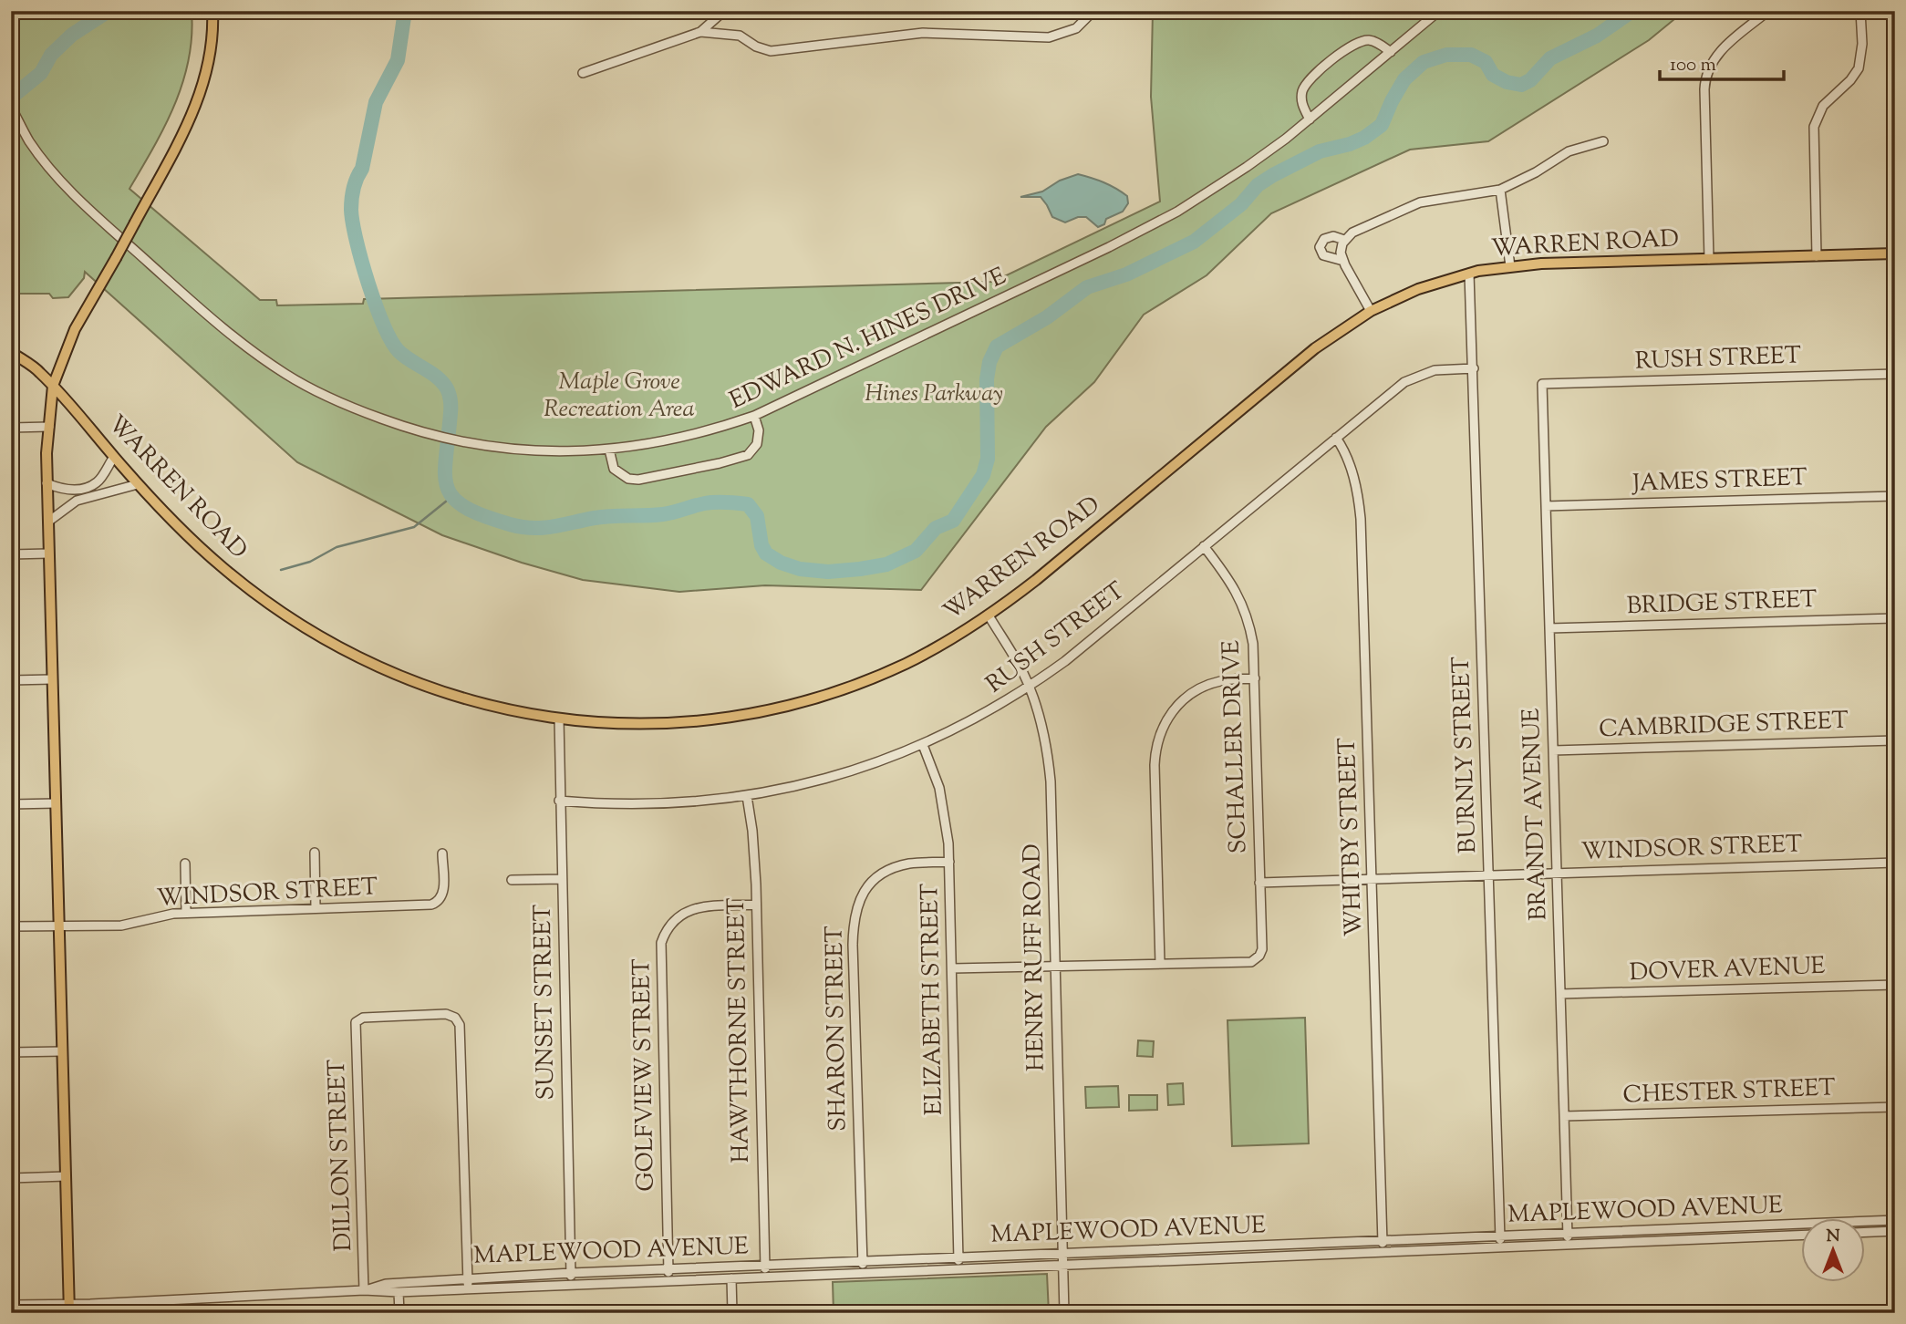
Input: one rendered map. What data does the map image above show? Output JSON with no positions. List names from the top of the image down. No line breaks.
{"streets":{"main road":["WARREN ROAD"],"street":["EDWARD N. HINES DRIVE","RUSH STREET","JAMES STREET","BRIDGE STREET","CAMBRIDGE STREET","SCHALLER DRIVE","BURNLY STREET","BRANDT AVENUE","WHITBY STREET","WINDSOR STREET","HENRY RUFF ROAD","DOVER AVENUE","ELIZABETH STREET","SUNSET STREET","SHARON STREET","HAWTHORNE STREET","GOLFVIEW STREET","CHESTER STREET","DILLON STREET","MAPLEWOOD AVENUE"]},"crossings":[["WARREN ROAD","BURNLY STREET"],["WARREN ROAD","HENRY RUFF ROAD"],["WARREN ROAD","SUNSET STREET"],["RUSH STREET","SCHALLER DRIVE"],["RUSH STREET","BURNLY STREET"],["RUSH STREET","BRANDT AVENUE"],["RUSH STREET","WHITBY STREET"],["RUSH STREET","HENRY RUFF ROAD"],["RUSH STREET","ELIZABETH STREET"],["RUSH STREET","SUNSET STREET"],["RUSH STREET","HAWTHORNE STREET"],["JAMES STREET","BRANDT AVENUE"],["BRIDGE STREET","BRANDT AVENUE"],["CAMBRIDGE STREET","BRANDT AVENUE"],["SCHALLER DRIVE","WINDSOR STREET"],["BURNLY STREET","WINDSOR STREET"],["BURNLY STREET","MAPLEWOOD AVENUE"],["BRANDT AVENUE","WINDSOR STREET"],["BRANDT AVENUE","DOVER AVENUE"],["BRANDT AVENUE","CHESTER STREET"],["BRANDT AVENUE","MAPLEWOOD AVENUE"],["WHITBY STREET","WINDSOR STREET"],["WHITBY STREET","MAPLEWOOD AVENUE"],["HENRY RUFF ROAD","MAPLEWOOD AVENUE"],["ELIZABETH STREET","SHARON STREET"],["ELIZABETH STREET","MAPLEWOOD AVENUE"],["SUNSET STREET","MAPLEWOOD AVENUE"],["SHARON STREET","MAPLEWOOD AVENUE"],["HAWTHORNE STREET","GOLFVIEW STREET"],["HAWTHORNE STREET","MAPLEWOOD AVENUE"],["GOLFVIEW STREET","MAPLEWOOD AVENUE"],["DILLON STREET","MAPLEWOOD AVENUE"]],"parks":["Maple Grove Recreation Area","Hines Parkway"],"scale_bar":"100 m","north":"top"}
